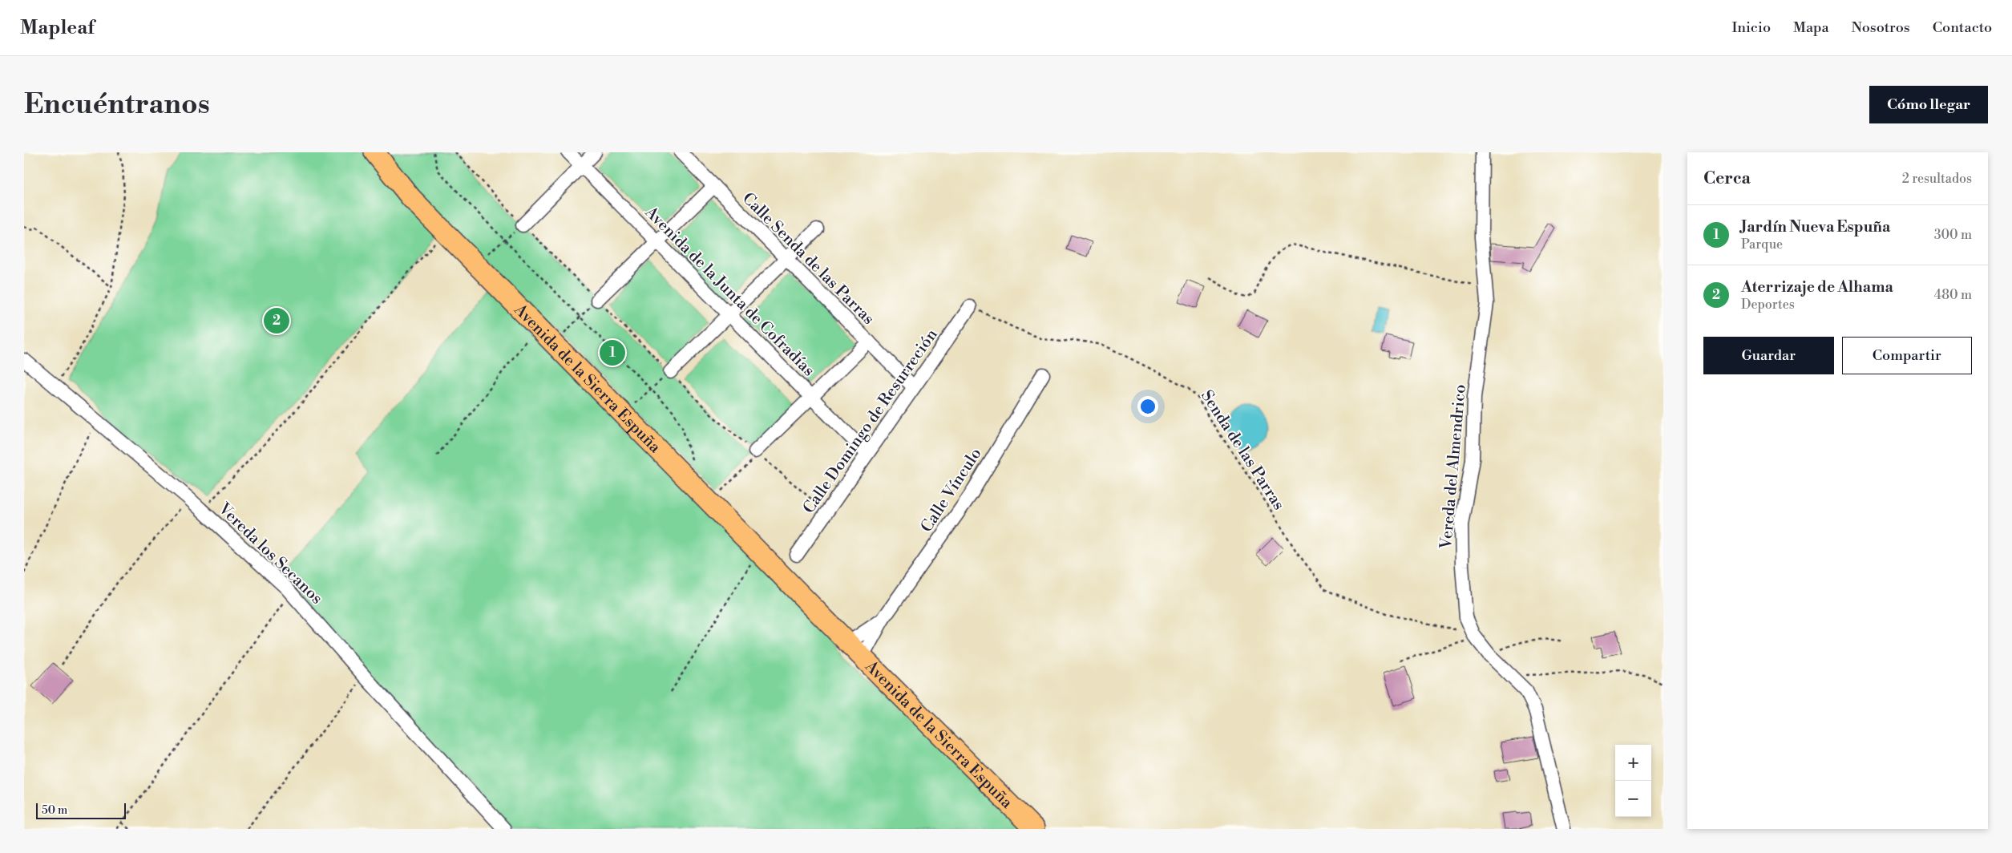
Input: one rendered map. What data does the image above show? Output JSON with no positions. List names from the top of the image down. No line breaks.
{"streets":{"main road":["Avenida de la Sierra Espuña"],"street":["Calle Senda de las Parras","Avenida de la Junta de Cofradías","Calle Domingo de Resurreción","Vereda del Almendrico","Calle Vínculo","Vereda los Secanos"],"path":["Senda de las Parras"]},"crossings":[["Calle Senda de las Parras","Calle Domingo de Resurreción"],["Avenida de la Junta de Cofradías","Calle Domingo de Resurreción"],["Avenida de la Sierra Espuña","Calle Vínculo"],["Calle Domingo de Resurreción","Senda de las Parras"],["Senda de las Parras","Vereda del Almendrico"]],"scale_bar":"50 m","page":{"header":"Mapleaf","nav":["Inicio","Mapa","Nosotros","Contacto"],"buttons":["Cómo llegar",["Guardar","Compartir"]],"title":"Encuéntranos","heading":["Cerca","2 resultados"],"list":[{"mark":"1","name":"Jardín Nueva Espuña","note":"Parque","value":"300 m"},{"mark":"2","name":"Aterrizaje de Alhama","note":"Deportes","value":"480 m"}],"pins":["2","1"],"map_buttons":["+","−"],"scale":"50 m"}}
